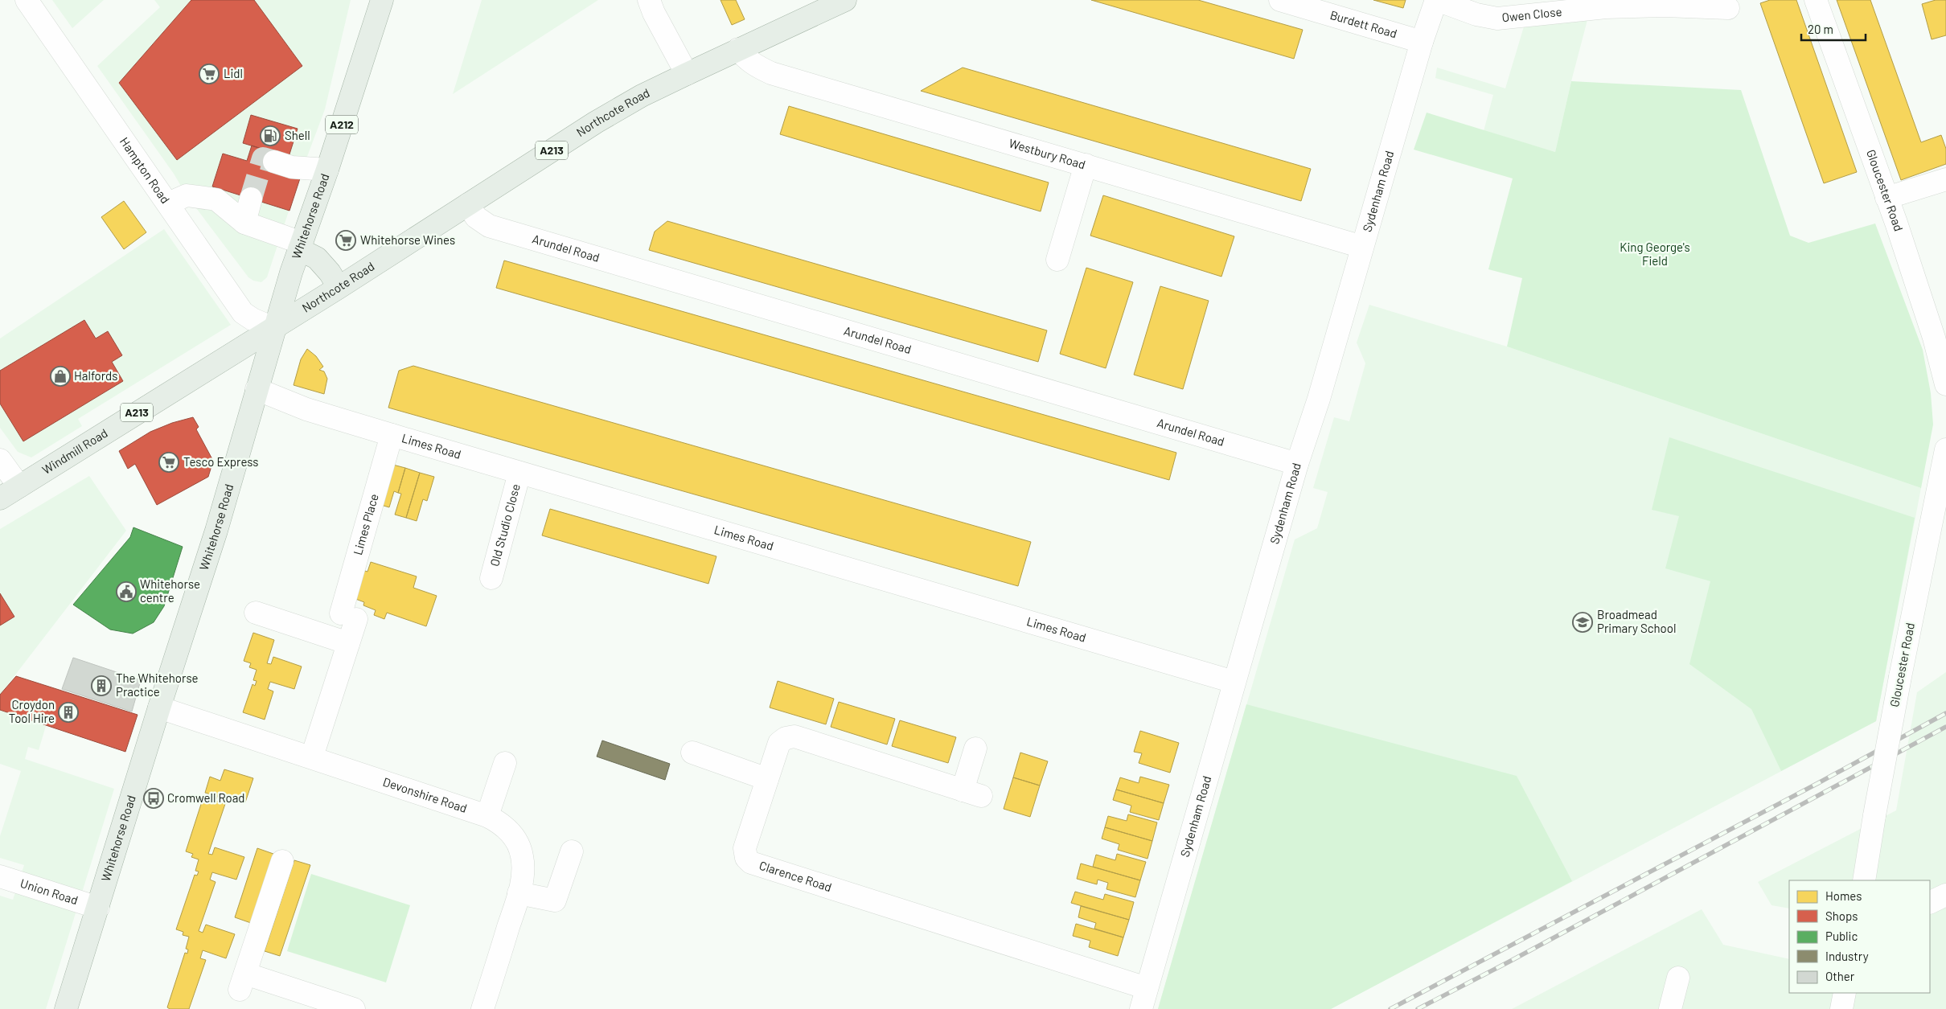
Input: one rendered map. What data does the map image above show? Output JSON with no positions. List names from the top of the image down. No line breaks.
{"streets":{"main road":["Northcote Road","A212","A213","Whitehorse Road","Windmill Road"],"street":["Owen Close","Burdett Road","Westbury Road","Hampton Road","Sydenham Road","Gloucester Road","Arundel Road","Limes Road","Limes Place","Old Studio Close","Devonshire Road","Clarence Road","Union Road"]},"crossings":[["Owen Close","Sydenham Road"],["Burdett Road","Sydenham Road"],["Northcote Road","Westbury Road"],["Northcote Road","Hampton Road"],["Northcote Road","Whitehorse Road"],["Northcote Road","Arundel Road"],["Northcote Road","Windmill Road"],["Westbury Road","Sydenham Road"],["Hampton Road","Whitehorse Road"],["Hampton Road","Windmill Road"],["Sydenham Road","Arundel Road"],["Sydenham Road","Limes Road"],["Sydenham Road","Clarence Road"],["Whitehorse Road","Limes Road"],["Whitehorse Road","Windmill Road"],["Whitehorse Road","Devonshire Road"],["Whitehorse Road","Union Road"],["Limes Road","Limes Place"],["Limes Road","Old Studio Close"],["Limes Place","Devonshire Road"]],"parks":["King George's Field"],"places":{"supermarket":["Lidl","Whitehorse Wines","Tesco Express"],"fuel station":["Shell"],"shop":["Halfords"],"public building":["Whitehorse centre"],"school or university":["Broadmead Primary School"],"building":["The Whitehorse Practice","Croydon Tool Hire"],"bus stop":["Cromwell Road"]},"legend":["Homes","Shops","Public","Industry","Other"],"scale_bar":"20 m"}
